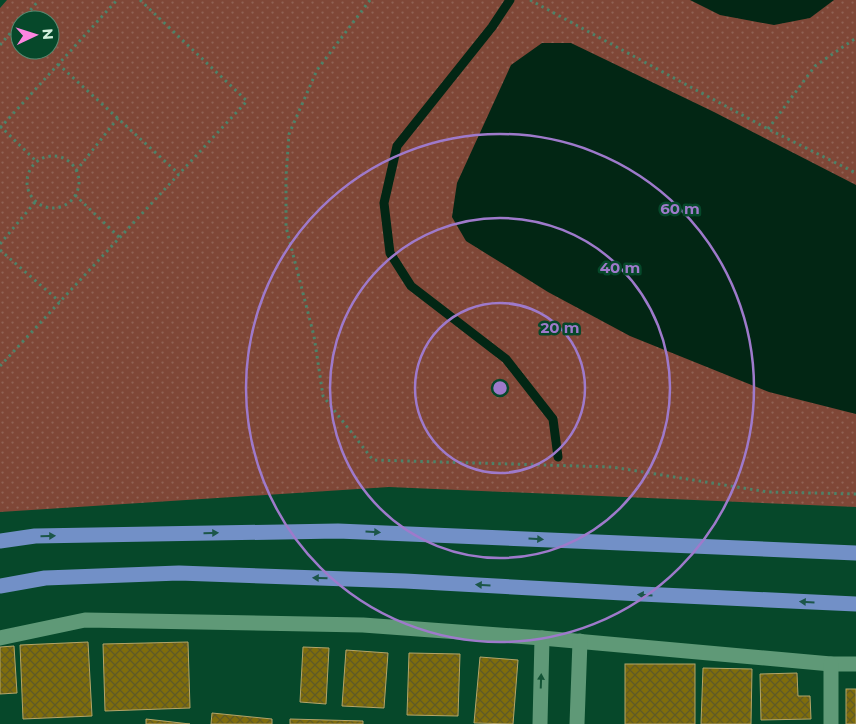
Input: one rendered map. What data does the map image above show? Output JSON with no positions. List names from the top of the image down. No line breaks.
{"north":"right","rings":["60 m","40 m","20 m"]}
